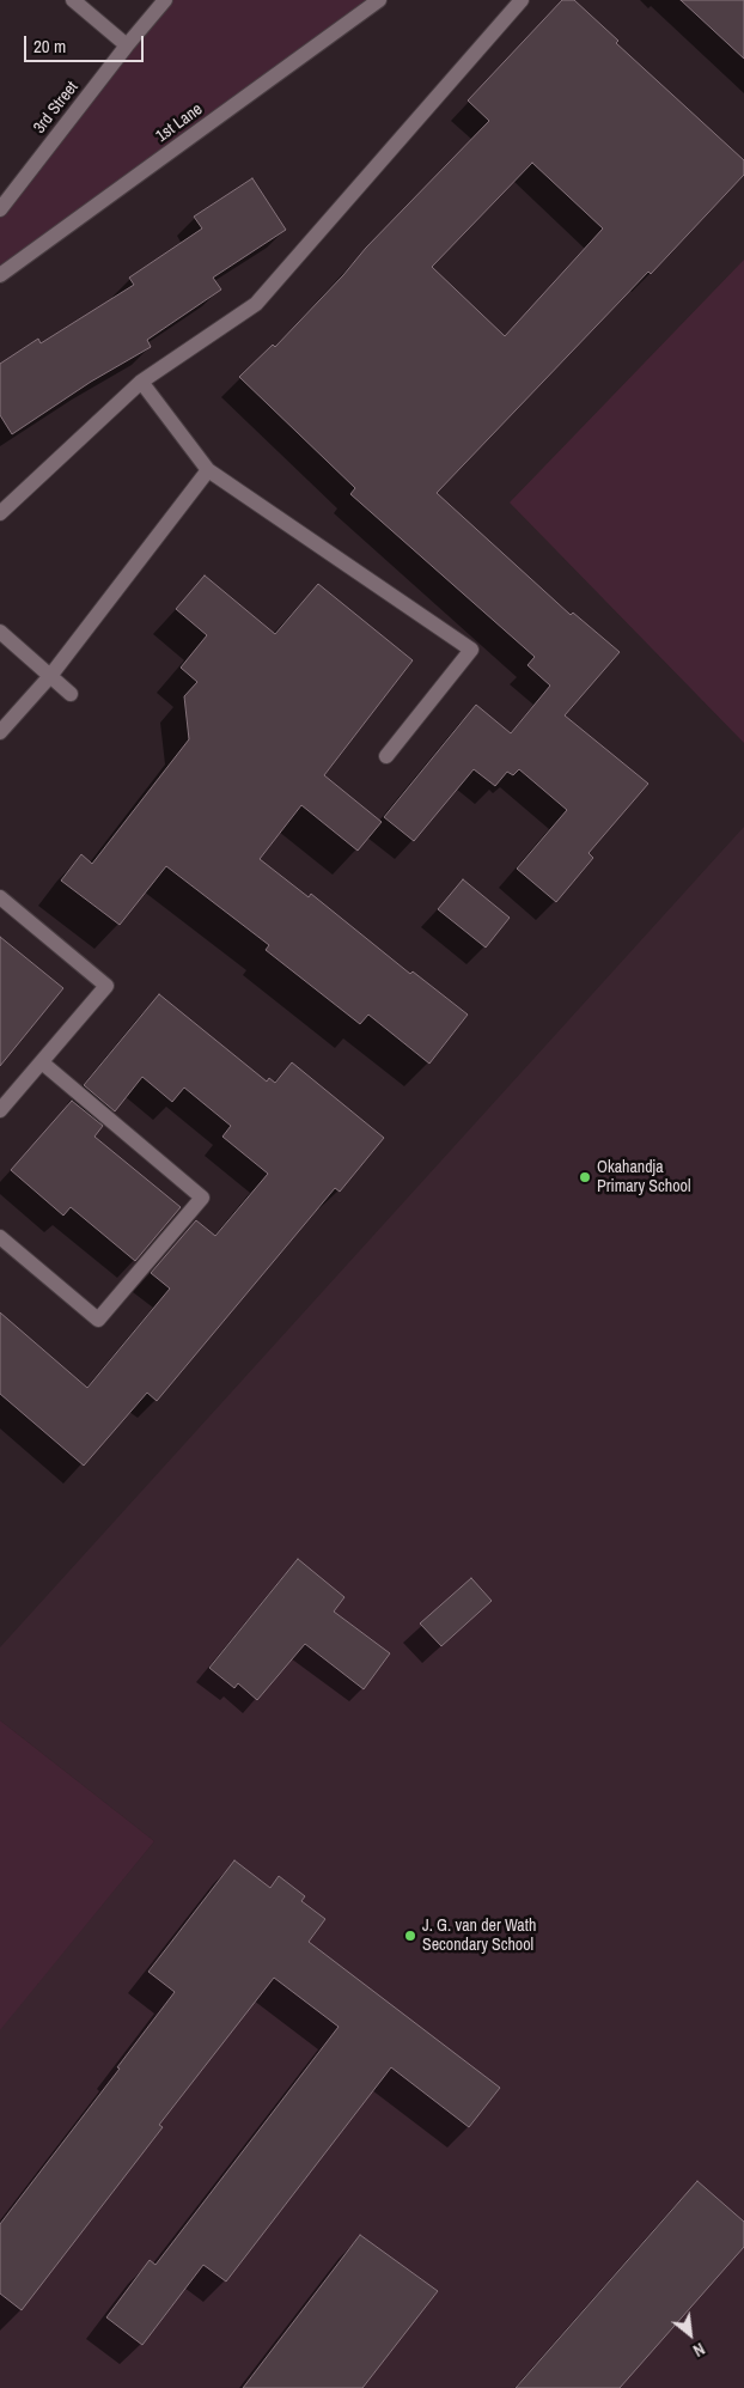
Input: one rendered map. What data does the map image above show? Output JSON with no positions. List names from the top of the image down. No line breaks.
{"streets":{"street":["3rd Street","1st Lane"]},"places":["Okahandja Primary School","J. G. van der Wath Secondary School"],"scale_bar":"20 m","north":"bottom right"}
